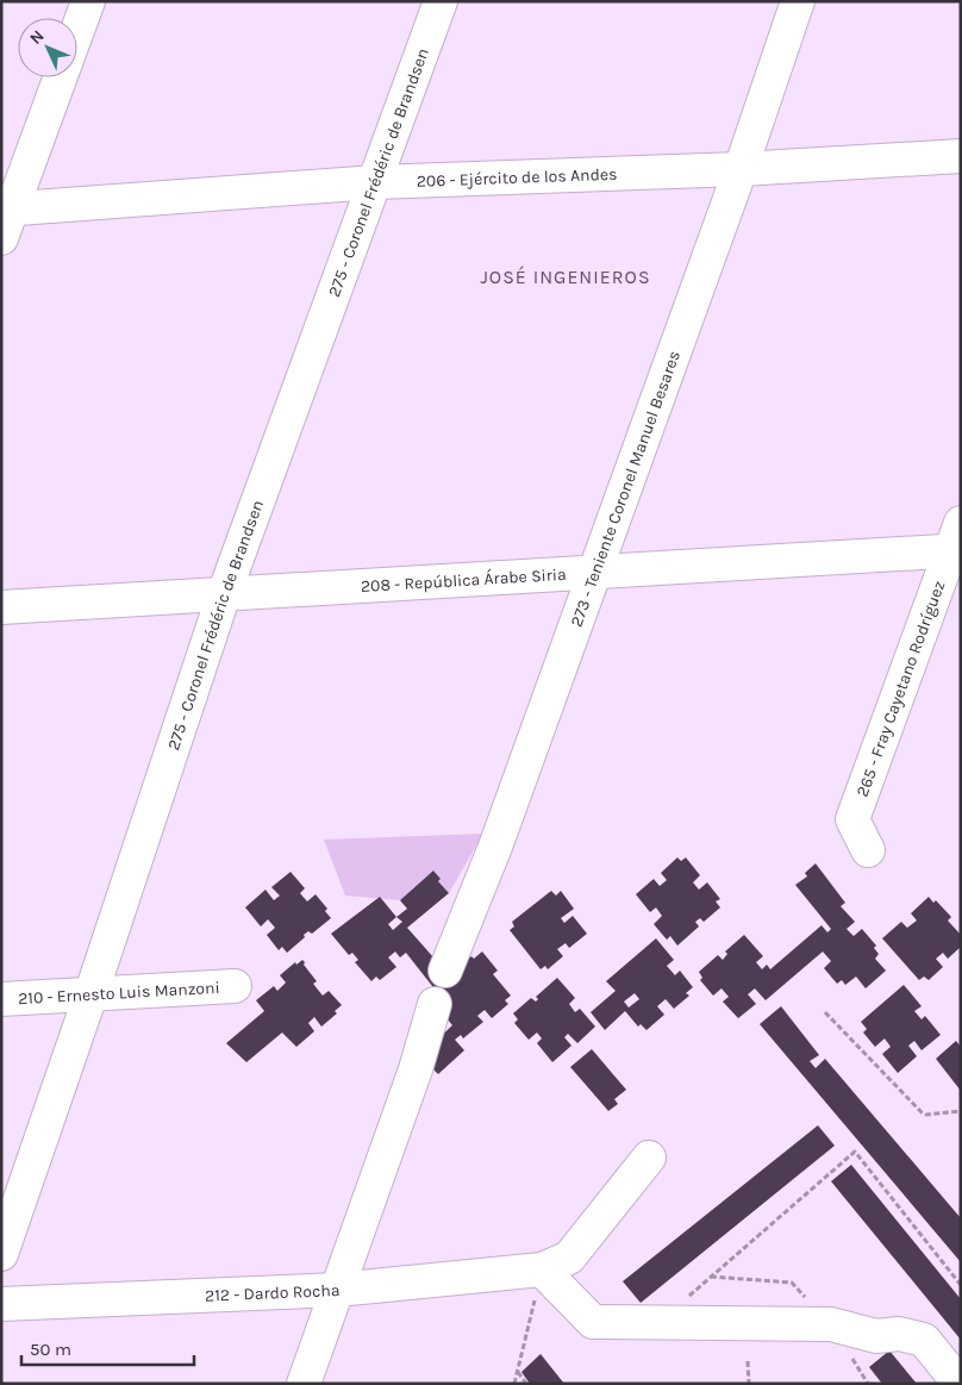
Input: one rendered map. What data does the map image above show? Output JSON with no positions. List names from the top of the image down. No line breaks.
{"streets":{"street":["275 - Coronel Frédéric de Brandsen","206 - Ejército de los Andes","273 - Teniente Coronel Manuel Besares","208 - República Árabe Siria","265 - Fray Cayetano Rodríguez","210 - Ernesto Luis Manzoni","212 - Dardo Rocha"]},"crossings":[["275 - Coronel Frédéric de Brandsen","206 - Ejército de los Andes"],["275 - Coronel Frédéric de Brandsen","208 - República Árabe Siria"],["275 - Coronel Frédéric de Brandsen","210 - Ernesto Luis Manzoni"],["206 - Ejército de los Andes","273 - Teniente Coronel Manuel Besares"],["273 - Teniente Coronel Manuel Besares","208 - República Árabe Siria"],["208 - República Árabe Siria","265 - Fray Cayetano Rodríguez"]],"districts":["JOSÉ INGENIEROS"],"scale_bar":"50 m","north":"top left"}
